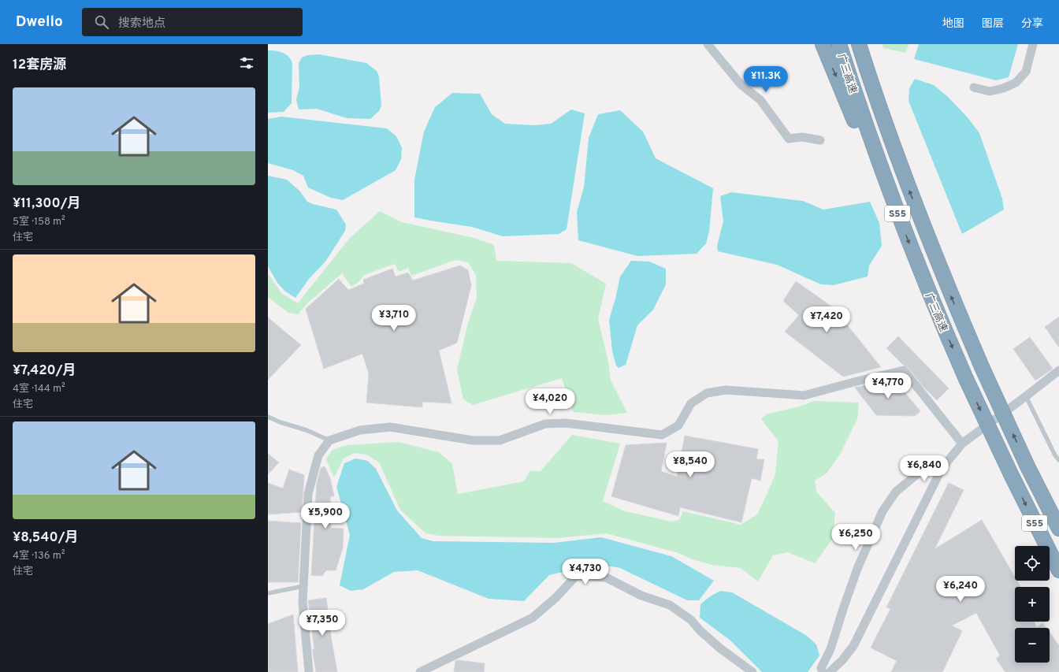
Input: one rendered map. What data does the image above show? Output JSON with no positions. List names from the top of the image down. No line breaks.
{"streets":{"highway":["广三高速","S55"]},"page":{"header":"Dwello","search":"搜索地点","nav":["地图","图层","分享"],"heading":"12套房源","price":["¥11.3K","¥3,710","¥7,420","¥4,770","¥4,020","¥8,540","¥6,840","¥5,900","¥6,250","¥4,730","¥6,240","¥7,350"],"list":[{"name":"¥11,300/月","note":"5室 · 158 m² · 住宅"},{"name":"¥7,420/月","note":"4室 · 144 m² · 住宅"},{"name":"¥8,540/月","note":"4室 · 136 m² · 住宅"}],"map_buttons":["+","−"]}}
